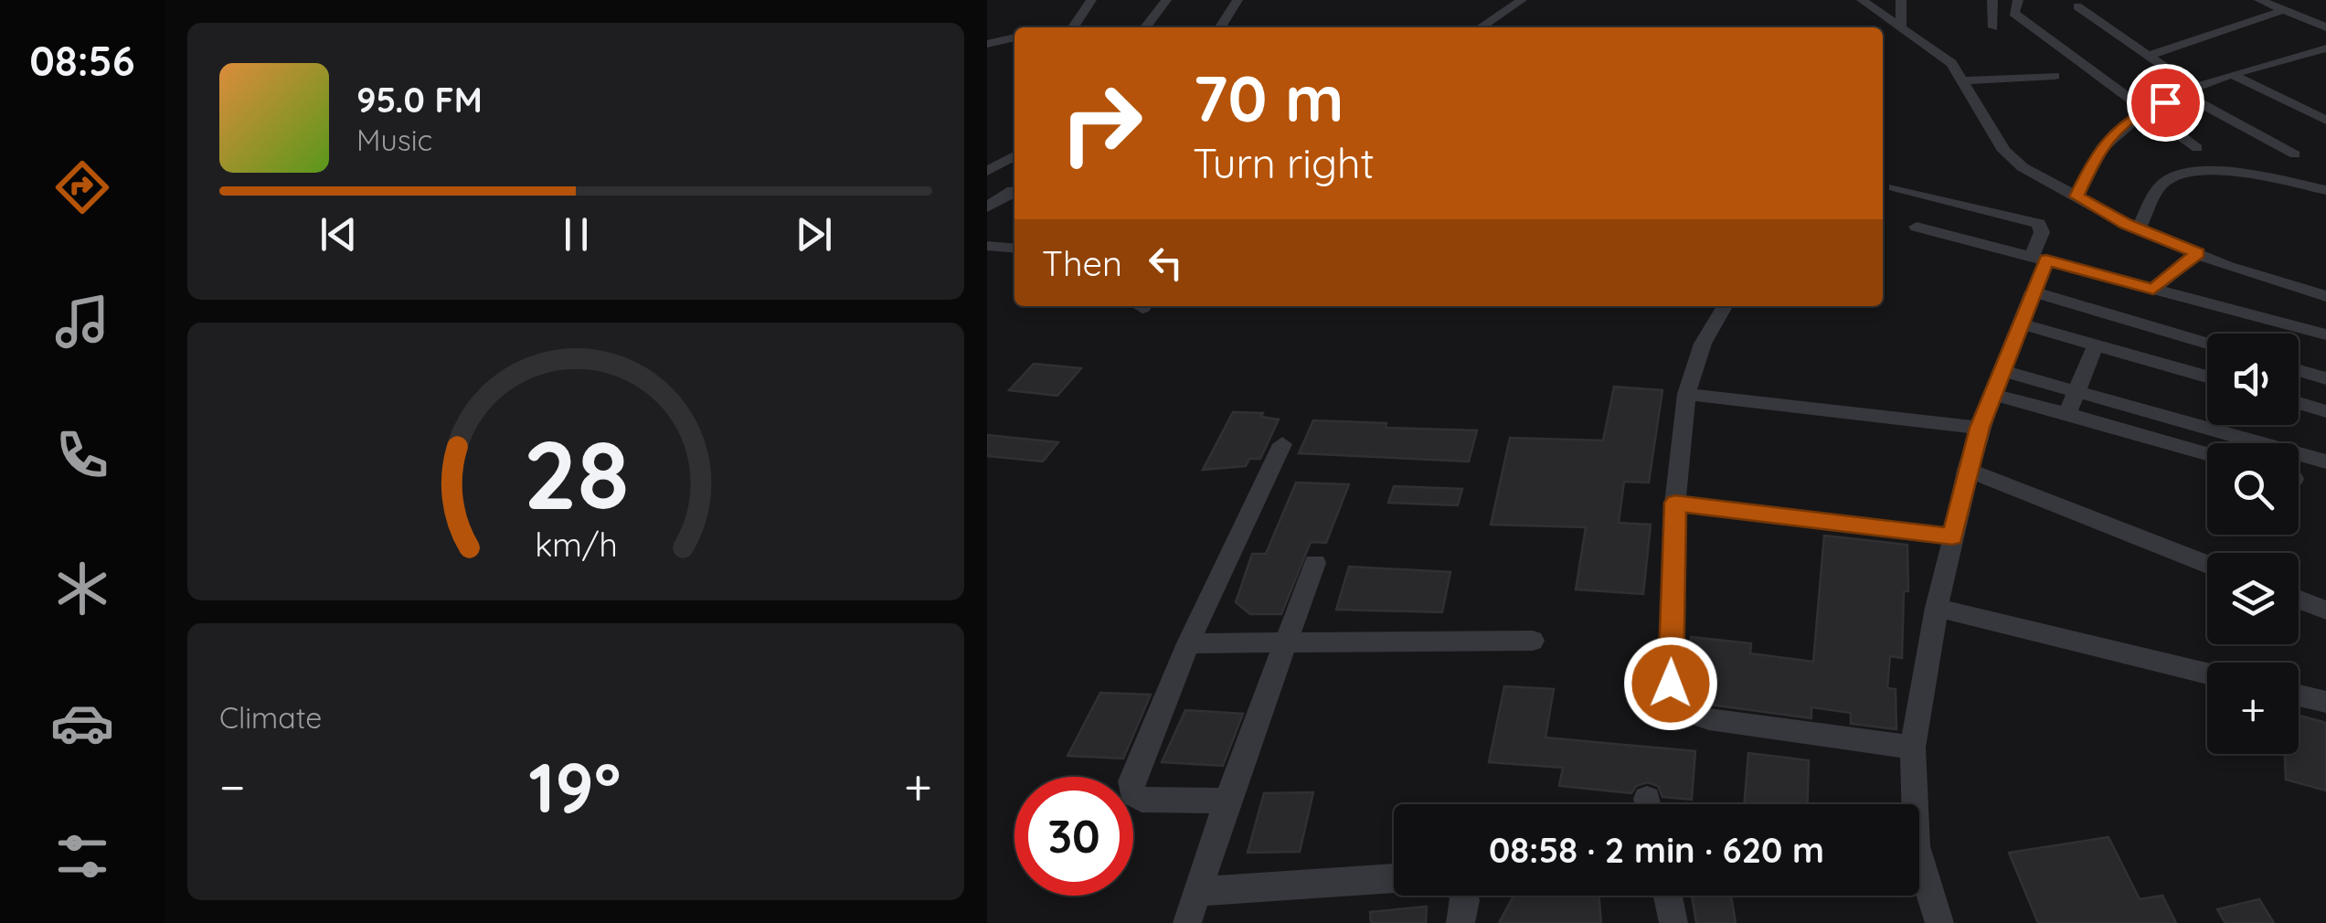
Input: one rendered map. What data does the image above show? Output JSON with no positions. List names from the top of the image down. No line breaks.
{"page":{"tabs":"08:56","turn":["70 m","Turn right"],"song":["95.0 FM","Music"],"then":"Then","map_buttons":"+","tile":"Climate","heat":["−","19°","+"],"limit":"30","trip":"08:58 · 2 min · 620 m","gauge":["28","km/h"]}}
